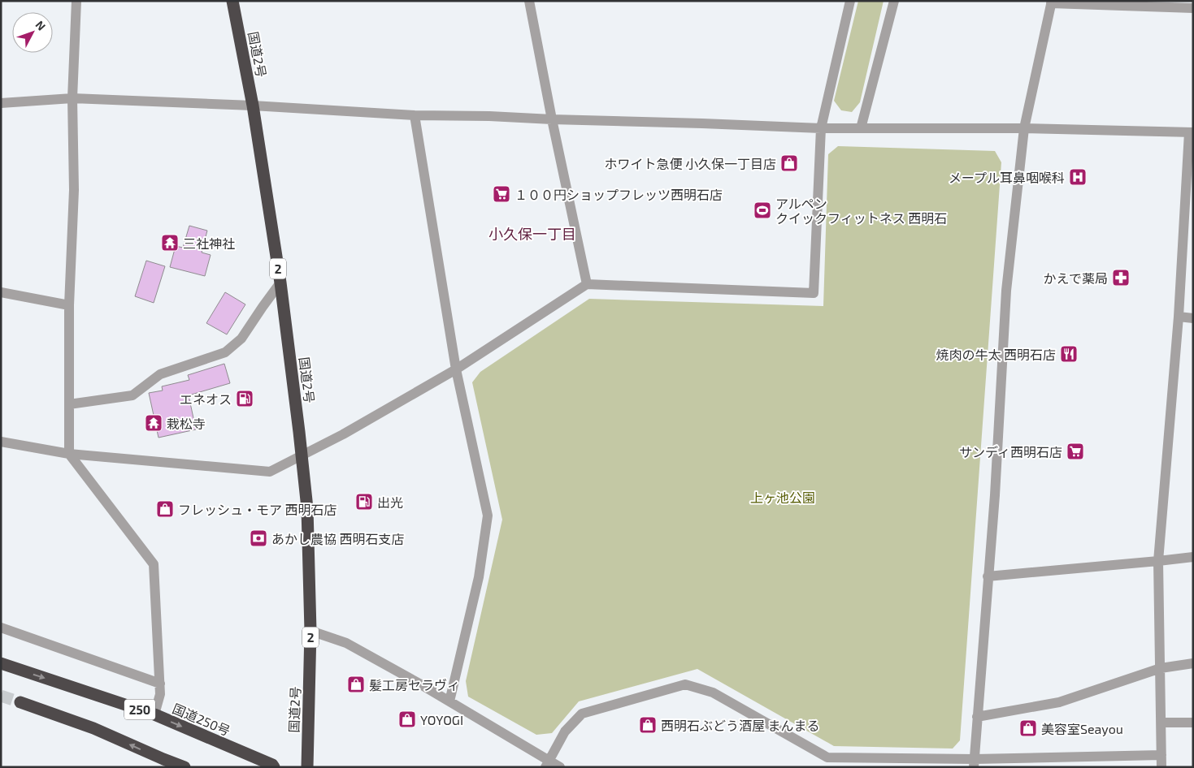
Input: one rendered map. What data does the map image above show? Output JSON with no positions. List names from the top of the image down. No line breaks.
{"streets":{"highway":["国道2号","2","250","国道250号"]},"districts":["小久保一丁目"],"parks":["上ヶ池公園"],"places":{"shop":["ホワイト急便 小久保一丁目店","フレッシュ・モア 西明石店","髪工房セラヴィ","YOYOGI","西明石ぶどう酒屋 まんまる","美容室Seayou"],"hospital":["メープル耳鼻咽喉科"],"supermarket":["１００円ショップフレッツ西明石店","サンディ西明石店"],"sports":["アルペン クイックフィットネス 西明石"],"temple":["三社神社","栽松寺"],"pharmacy":["かえで薬局"],"restaurant":["焼肉の牛太 西明石店"],"fuel station":["エネオス","出光"],"bank":["あかし農協 西明石支店"]},"north":"top right"}
